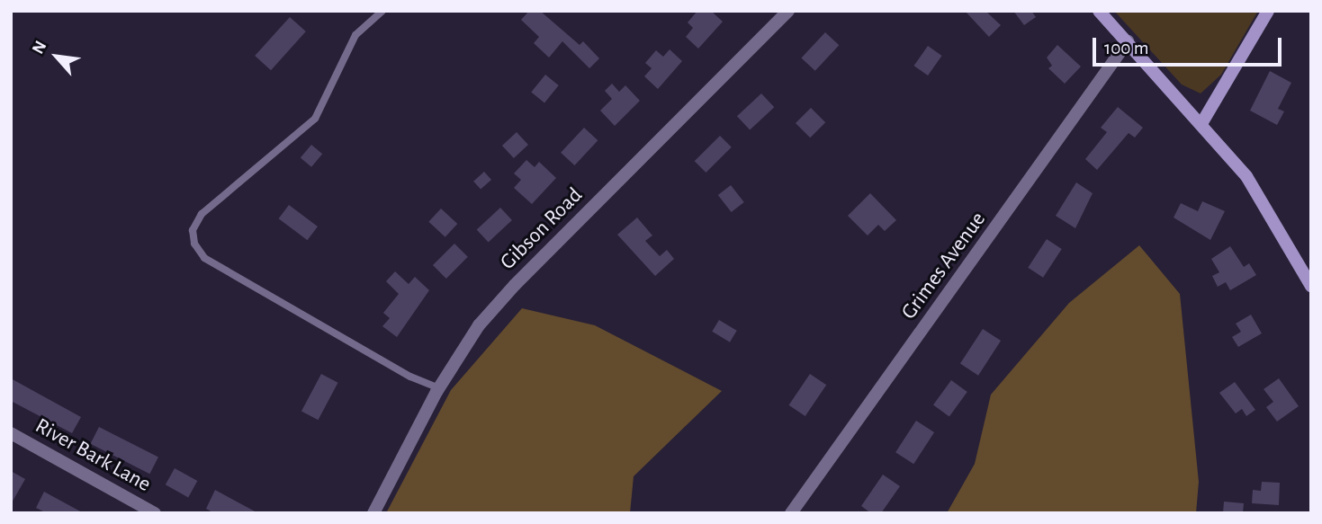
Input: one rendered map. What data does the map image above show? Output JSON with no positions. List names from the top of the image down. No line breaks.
{"streets":{"street":["Gibson Road","Grimes Avenue","River Bark Lane"]},"scale_bar":"100 m","north":"top left"}
